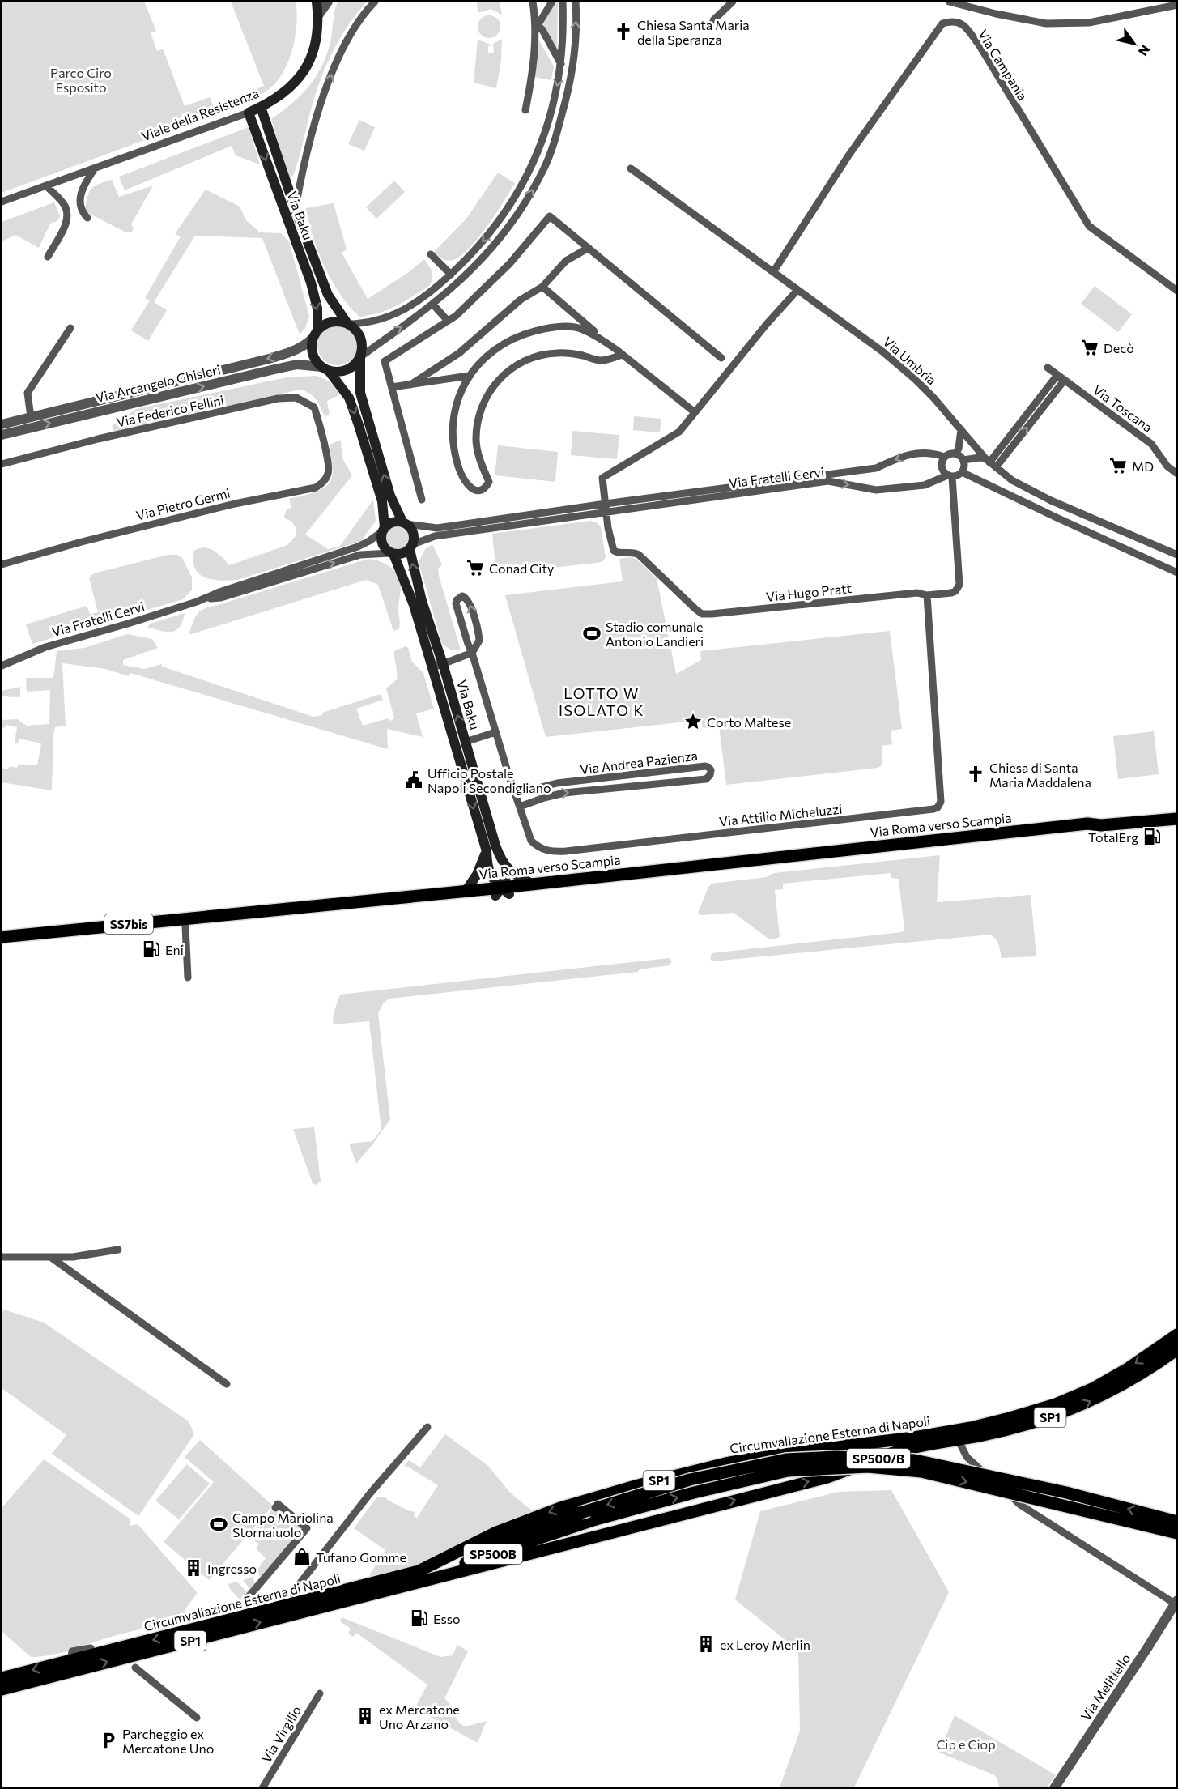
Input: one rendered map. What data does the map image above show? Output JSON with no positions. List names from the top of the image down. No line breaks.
{"streets":{"main road":["Viale della Resistenza","Via Baku","Via Roma verso Scampia","SS7bis","SP1","Circumvallazione Esterna di Napoli","SP500/B","SP500B"],"street":["Via Campania","Via Umbria","Via Arcangelo Ghisleri","Via Toscana","Via Federico Fellini","Via Fratelli Cervi","Via Pietro Germi","Via Hugo Pratt","Via Andrea Pazienza","Via Attilio Micheluzzi","Via Melitiello","Via Virgilio"]},"crossings":[["Via Campania","Via Umbria"],["Viale della Resistenza","Via Baku"],["Via Baku","Via Arcangelo Ghisleri"],["Via Baku","Via Fratelli Cervi"],["Via Baku","Via Roma verso Scampia"],["Via Federico Fellini","Via Pietro Germi"],["Via Fratelli Cervi","Via Hugo Pratt"],["Via Hugo Pratt","Via Attilio Micheluzzi"],["Via Andrea Pazienza","Via Attilio Micheluzzi"],["Circumvallazione Esterna di Napoli","SP500B"],["SP500/B","SP500B"]],"districts":["LOTTO W ISOLATO K"],"parks":["Parco Ciro Esposito","Cip e Ciop"],"places":{"church":["Chiesa Santa Maria della Speranza","Chiesa di Santa Maria Maddalena"],"supermarket":["Decò","MD","Conad City"],"sports":["Stadio comunale Antonio Landieri","Campo Mariolina Stornaiuolo"],"place":["Corto Maltese"],"public building":["Ufficio Postale Napoli Secondigliano"],"fuel station":["TotalErg","Eni","Esso"],"shop":["Tufano Gomme"],"building":["Ingresso","ex Leroy Merlin","ex Mercatone Uno Arzano"],"parking":["Parcheggio ex Mercatone Uno"]},"north":"bottom right"}
